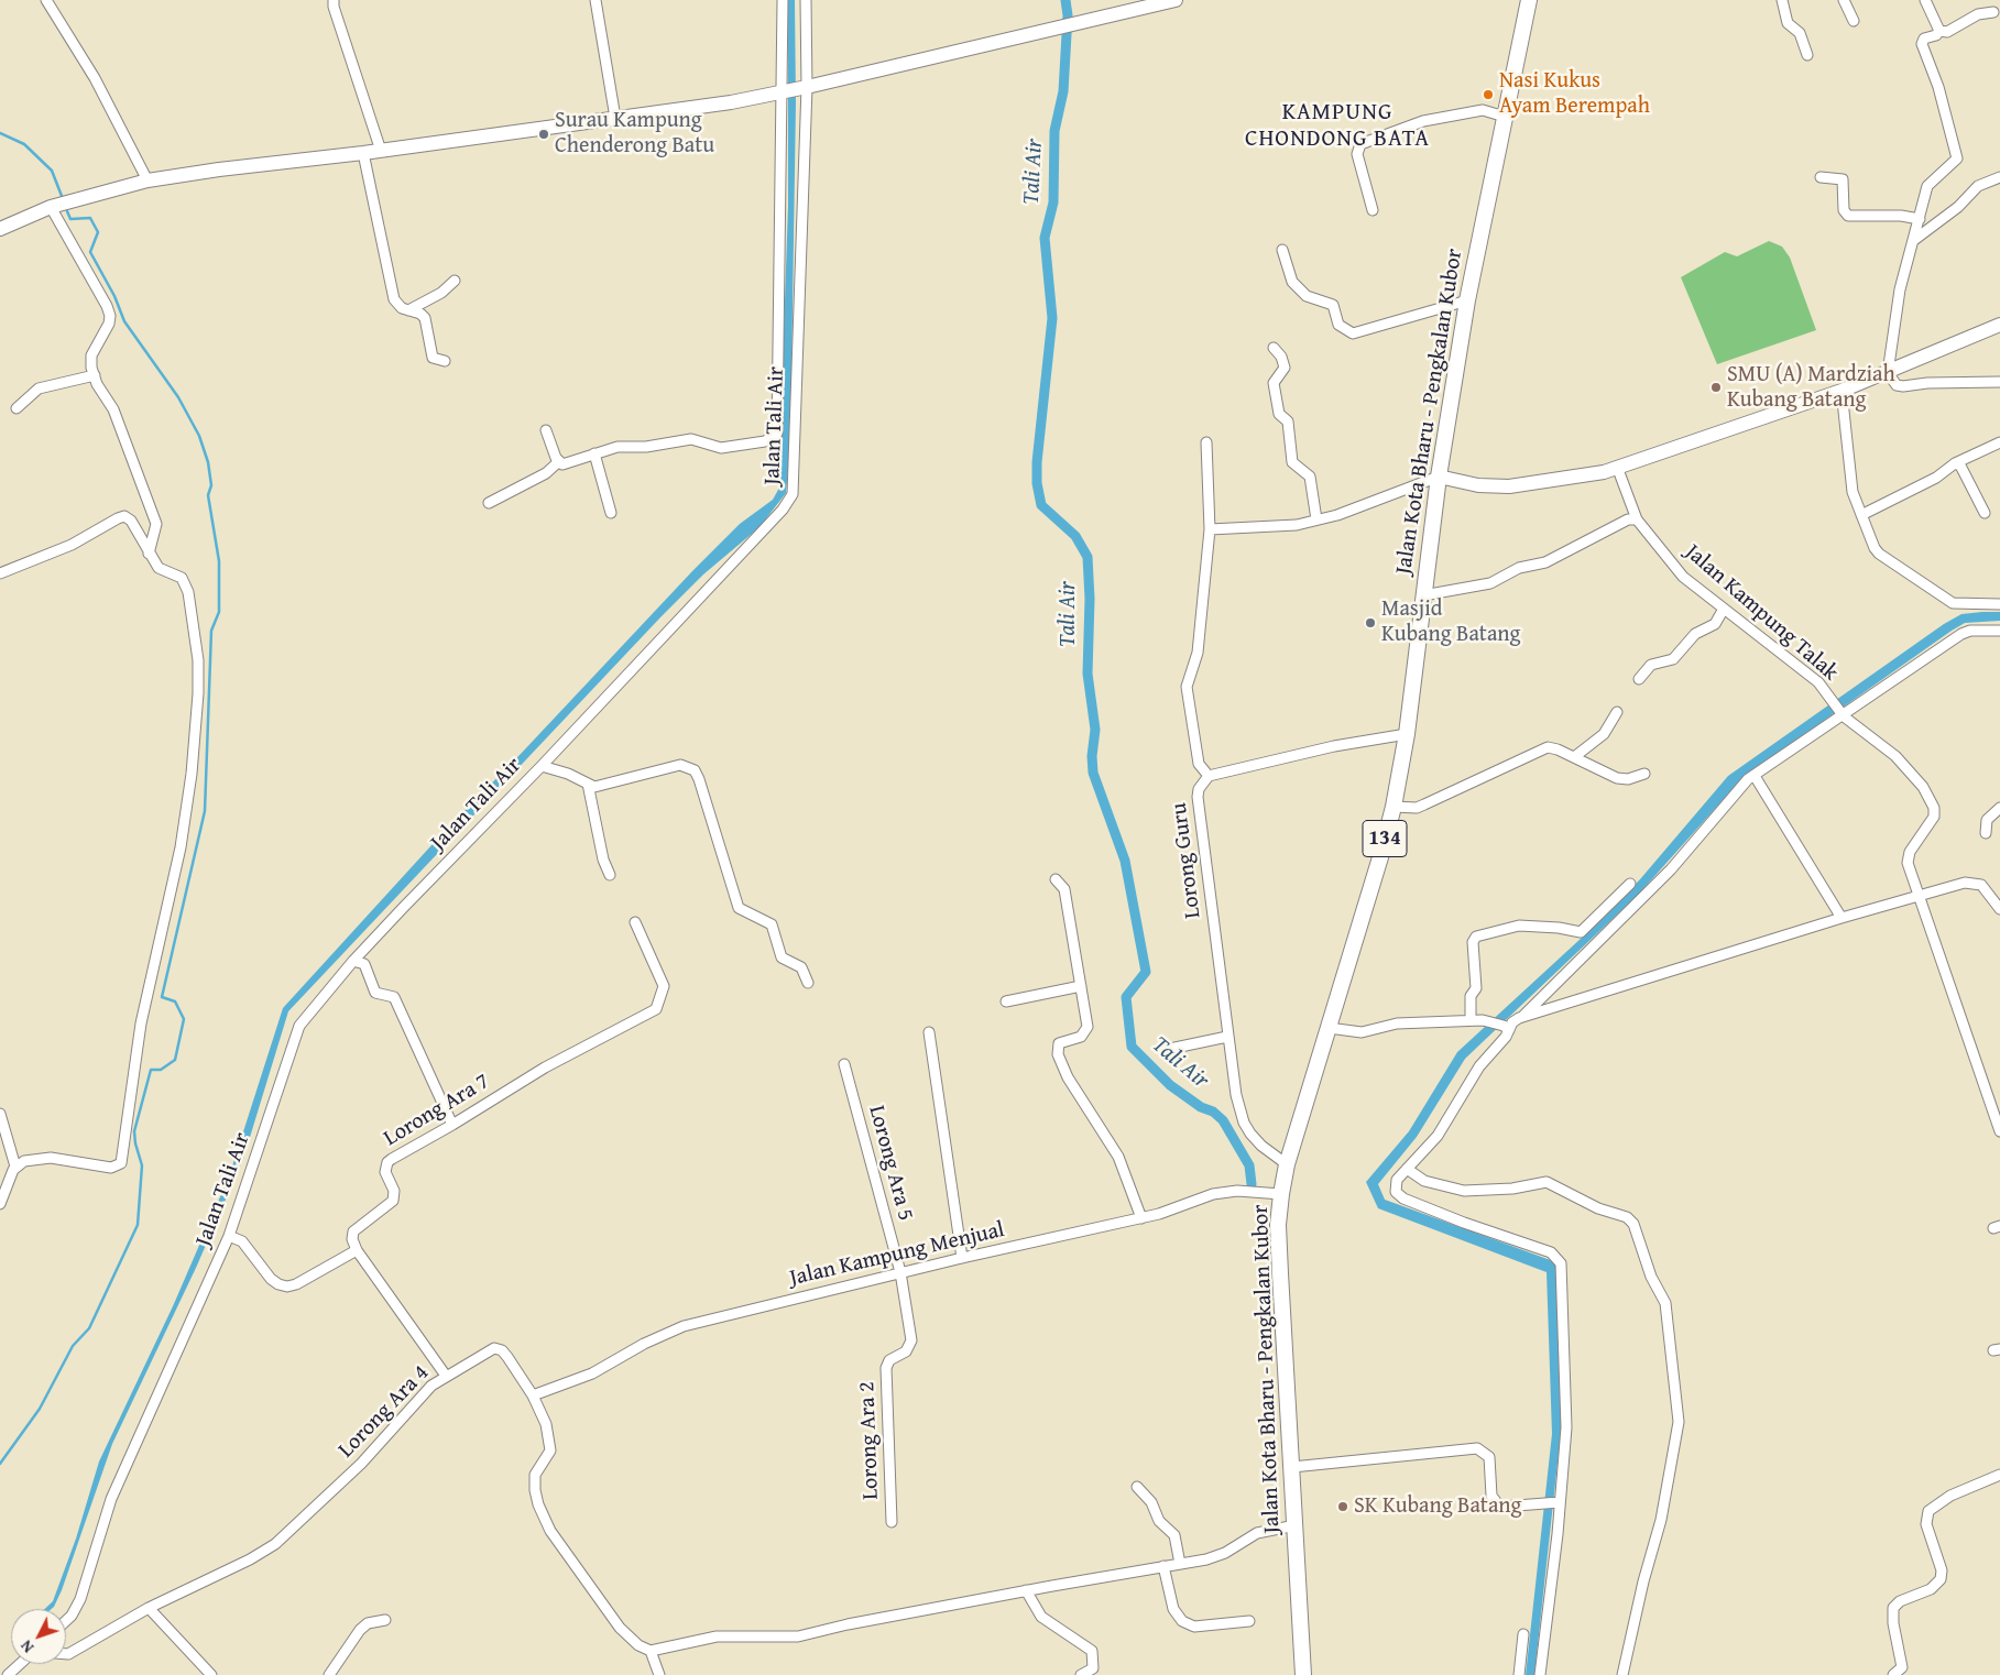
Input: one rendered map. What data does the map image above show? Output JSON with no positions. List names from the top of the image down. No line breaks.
{"streets":{"main road":["Jalan Kota Bharu - Pengkalan Kubor","134"],"street":["Jalan Tali Air","Jalan Kampung Talak","Lorong Guru","Lorong Ara 7","Lorong Ara 5","Jalan Kampung Menjual","Lorong Ara 4","Lorong Ara 2"]},"crossings":[["Jalan Kota Bharu - Pengkalan Kubor","Lorong Guru"],["Jalan Kota Bharu - Pengkalan Kubor","Jalan Kampung Menjual"],["Lorong Ara 5","Jalan Kampung Menjual"],["Lorong Ara 5","Lorong Ara 2"],["Jalan Kampung Menjual","Lorong Ara 4"],["Jalan Kampung Menjual","Lorong Ara 2"]],"districts":["KAMPUNG CHONDONG BATA"],"water":["Tali Air"],"places":["Nasi Kukus Ayam Berempah","Surau Kampung Chenderong Batu","SMU (A) Mardziah Kubang Batang","Masjid Kubang Batang","SK Kubang Batang"],"north":"bottom left"}
